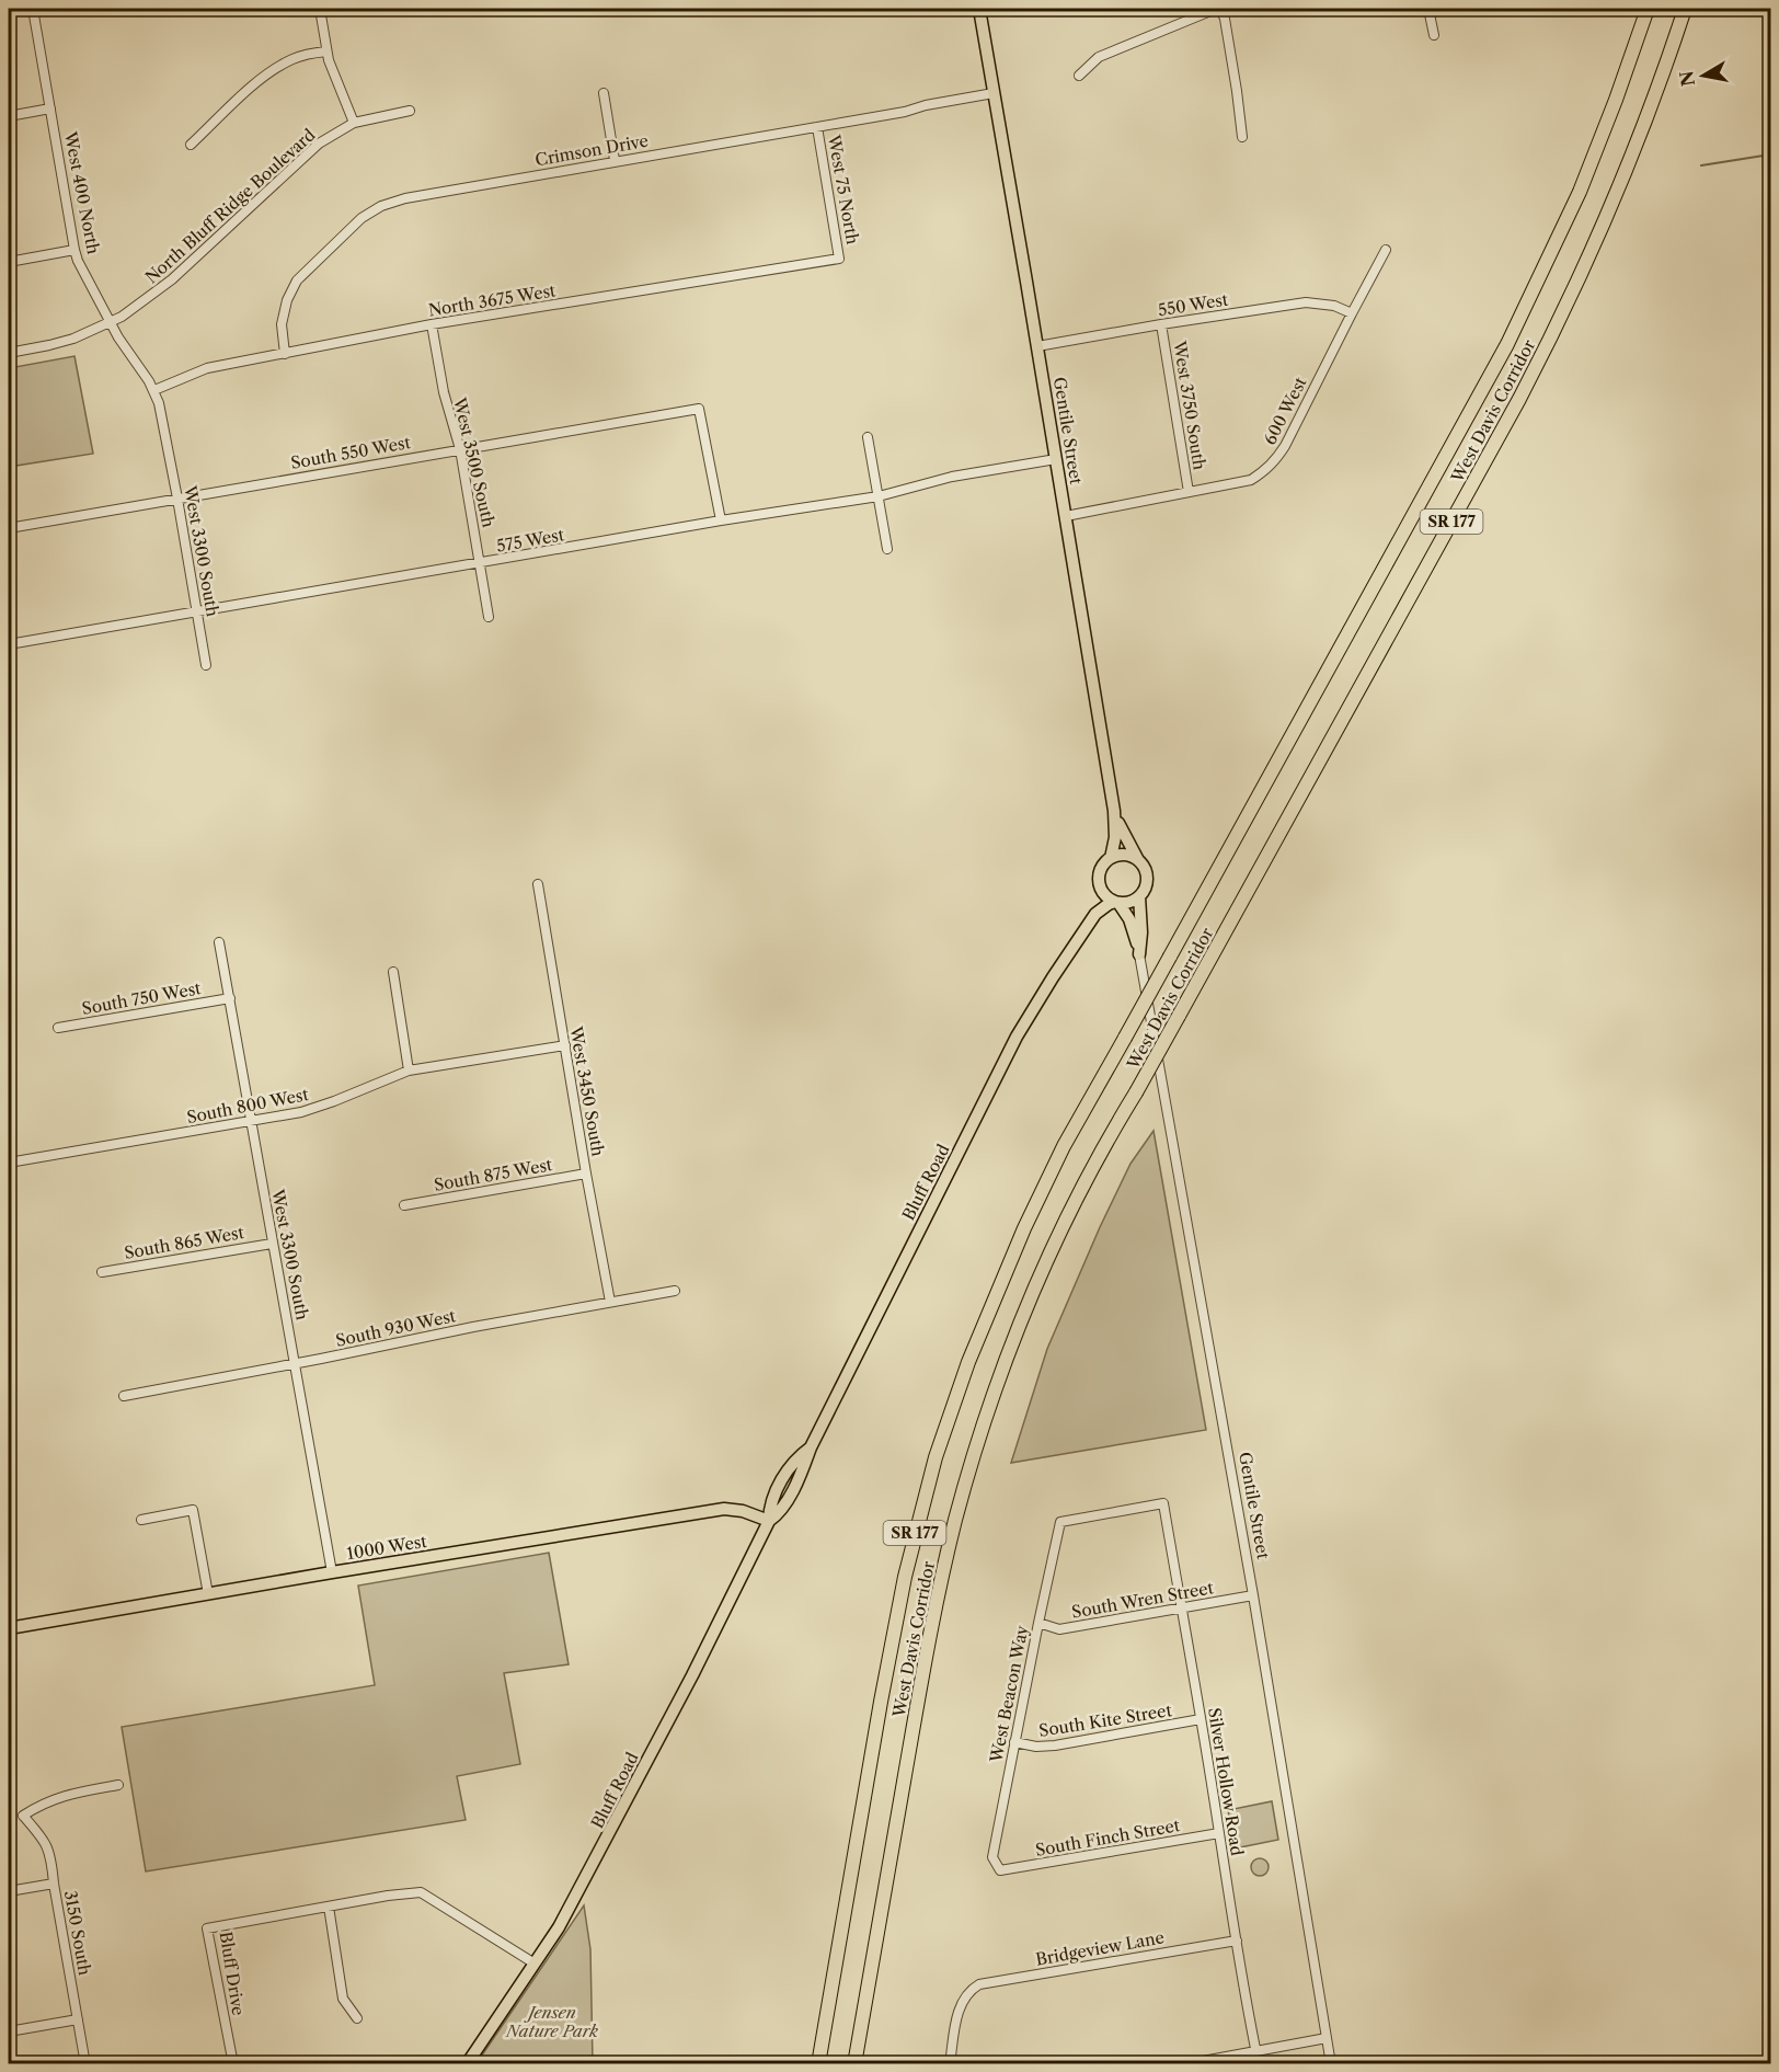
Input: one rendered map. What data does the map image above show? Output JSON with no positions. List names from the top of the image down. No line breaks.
{"streets":{"highway":["West Davis Corridor","SR 177"],"main road":["Gentile Street","Bluff Road","1000 West"],"street":["Crimson Drive","West 75 North","West 400 North","North Bluff Ridge Boulevard","North 3675 West","550 West","West 3750 South","600 West","South 550 West","West 3500 South","575 West","West 3300 South","South 750 West","West 3450 South","South 800 West","South 875 West","South 865 West","South 930 West","South Wren Street","West Beacon Way","South Kite Street","Silver Hollow Road","South Finch Street","3150 South","Bridgeview Lane","Bluff Drive"]},"crossings":[["Crimson Drive","West 75 North"],["Crimson Drive","North 3675 West"],["Crimson Drive","Gentile Street"],["West 75 North","North 3675 West"],["West 400 North","North Bluff Ridge Boulevard"],["West 400 North","North 3675 West"],["West 400 North","West 3300 South"],["North 3675 West","West 3500 South"],["550 West","West 3750 South"],["550 West","600 West"],["550 West","Gentile Street"],["West 3750 South","600 West"],["600 West","Gentile Street"],["Gentile Street","575 West"],["Gentile Street","Bluff Road"],["Gentile Street","South Wren Street"],["South 550 West","West 3500 South"],["South 550 West","575 West"],["South 550 West","West 3300 South"],["West 3500 South","575 West"],["575 West","West 3300 South"],["West 3300 South","South 750 West"],["West 3300 South","South 800 West"],["West 3300 South","South 865 West"],["West 3300 South","South 930 West"],["West 3300 South","1000 West"],["West 3450 South","South 800 West"],["West 3450 South","South 875 West"],["West 3450 South","South 930 West"],["Bluff Road","1000 West"],["Bluff Road","Bluff Drive"],["South Wren Street","West Beacon Way"],["South Wren Street","Silver Hollow Road"],["West Beacon Way","South Kite Street"],["West Beacon Way","Silver Hollow Road"],["West Beacon Way","South Finch Street"],["South Kite Street","Silver Hollow Road"],["Silver Hollow Road","South Finch Street"],["Silver Hollow Road","Bridgeview Lane"]],"parks":["Jensen Nature Park"],"north":"left"}
